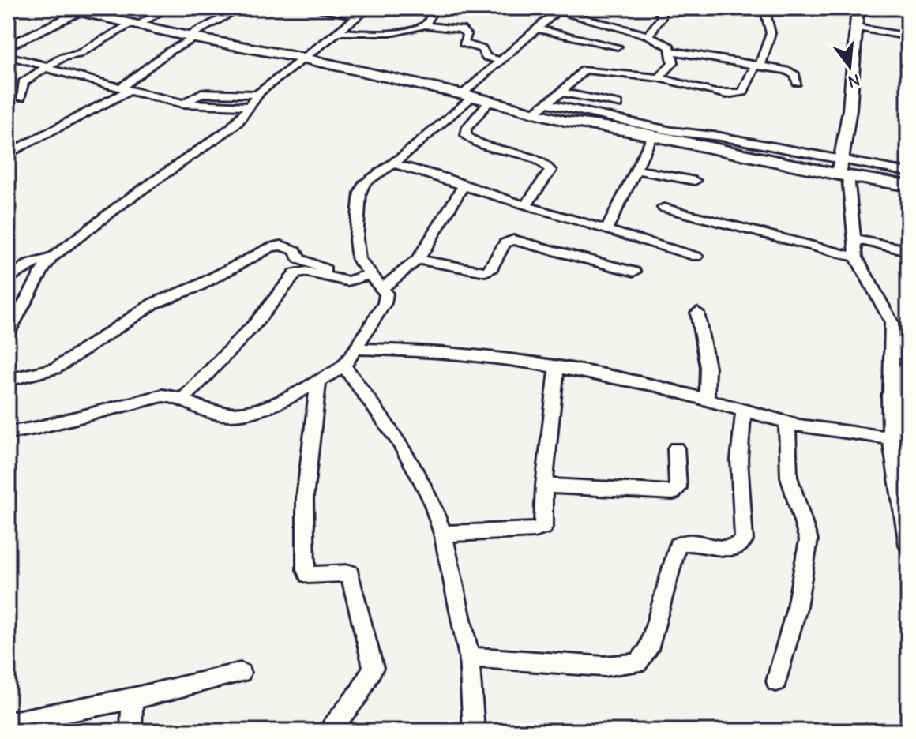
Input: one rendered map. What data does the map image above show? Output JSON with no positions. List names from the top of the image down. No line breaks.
{"north":"bottom"}
